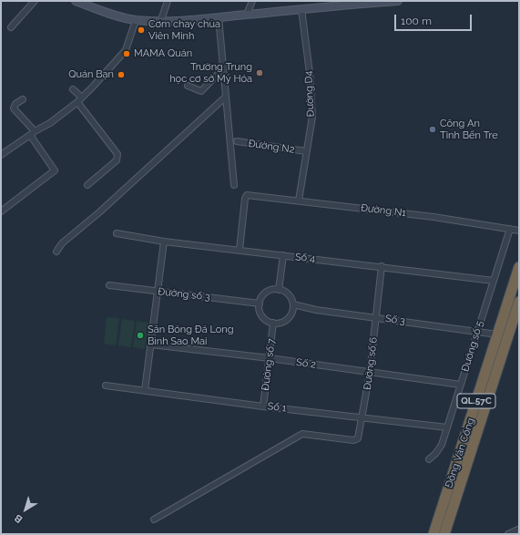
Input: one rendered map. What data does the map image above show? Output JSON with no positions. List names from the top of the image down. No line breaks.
{"streets":{"highway":["QL.57C","Đồng Văn Cống"],"street":["Đường D4","Đường N2","Đường N1","Số 4","Đường số 3","Số 3","Đường số 5","Số 2","Đường số 6","Đường số 7","Số 1"]},"crossings":[["Đường D4","Đường N2"],["Đường D4","Đường N1"],["Đường N1","Số 4"],["Đường N1","Đường số 5"],["Số 4","Đường số 5"],["Số 4","Đường số 6"],["Đường số 3","Số 3"],["Đường số 3","Đường số 7"],["Số 3","Đường số 5"],["Số 3","Đường số 6"],["Số 3","Đường số 7"],["Số 3","Đồng Văn Cống"],["Đường số 5","Số 2"],["Đường số 5","Số 1"],["Số 2","Đường số 6"],["Số 2","Đường số 7"],["Đường số 6","Số 1"],["Đường số 7","Số 1"]],"places":["Cơm chay chùa Viên Minh","MAMA Quán","Trường Trung học cơ sở Mỹ Hóa","Quán Bạn","Công An Tỉnh Bến Tre","Sân Bóng Đá Long Bình Sao Mai"],"scale_bar":"100 m","north":"bottom left"}
